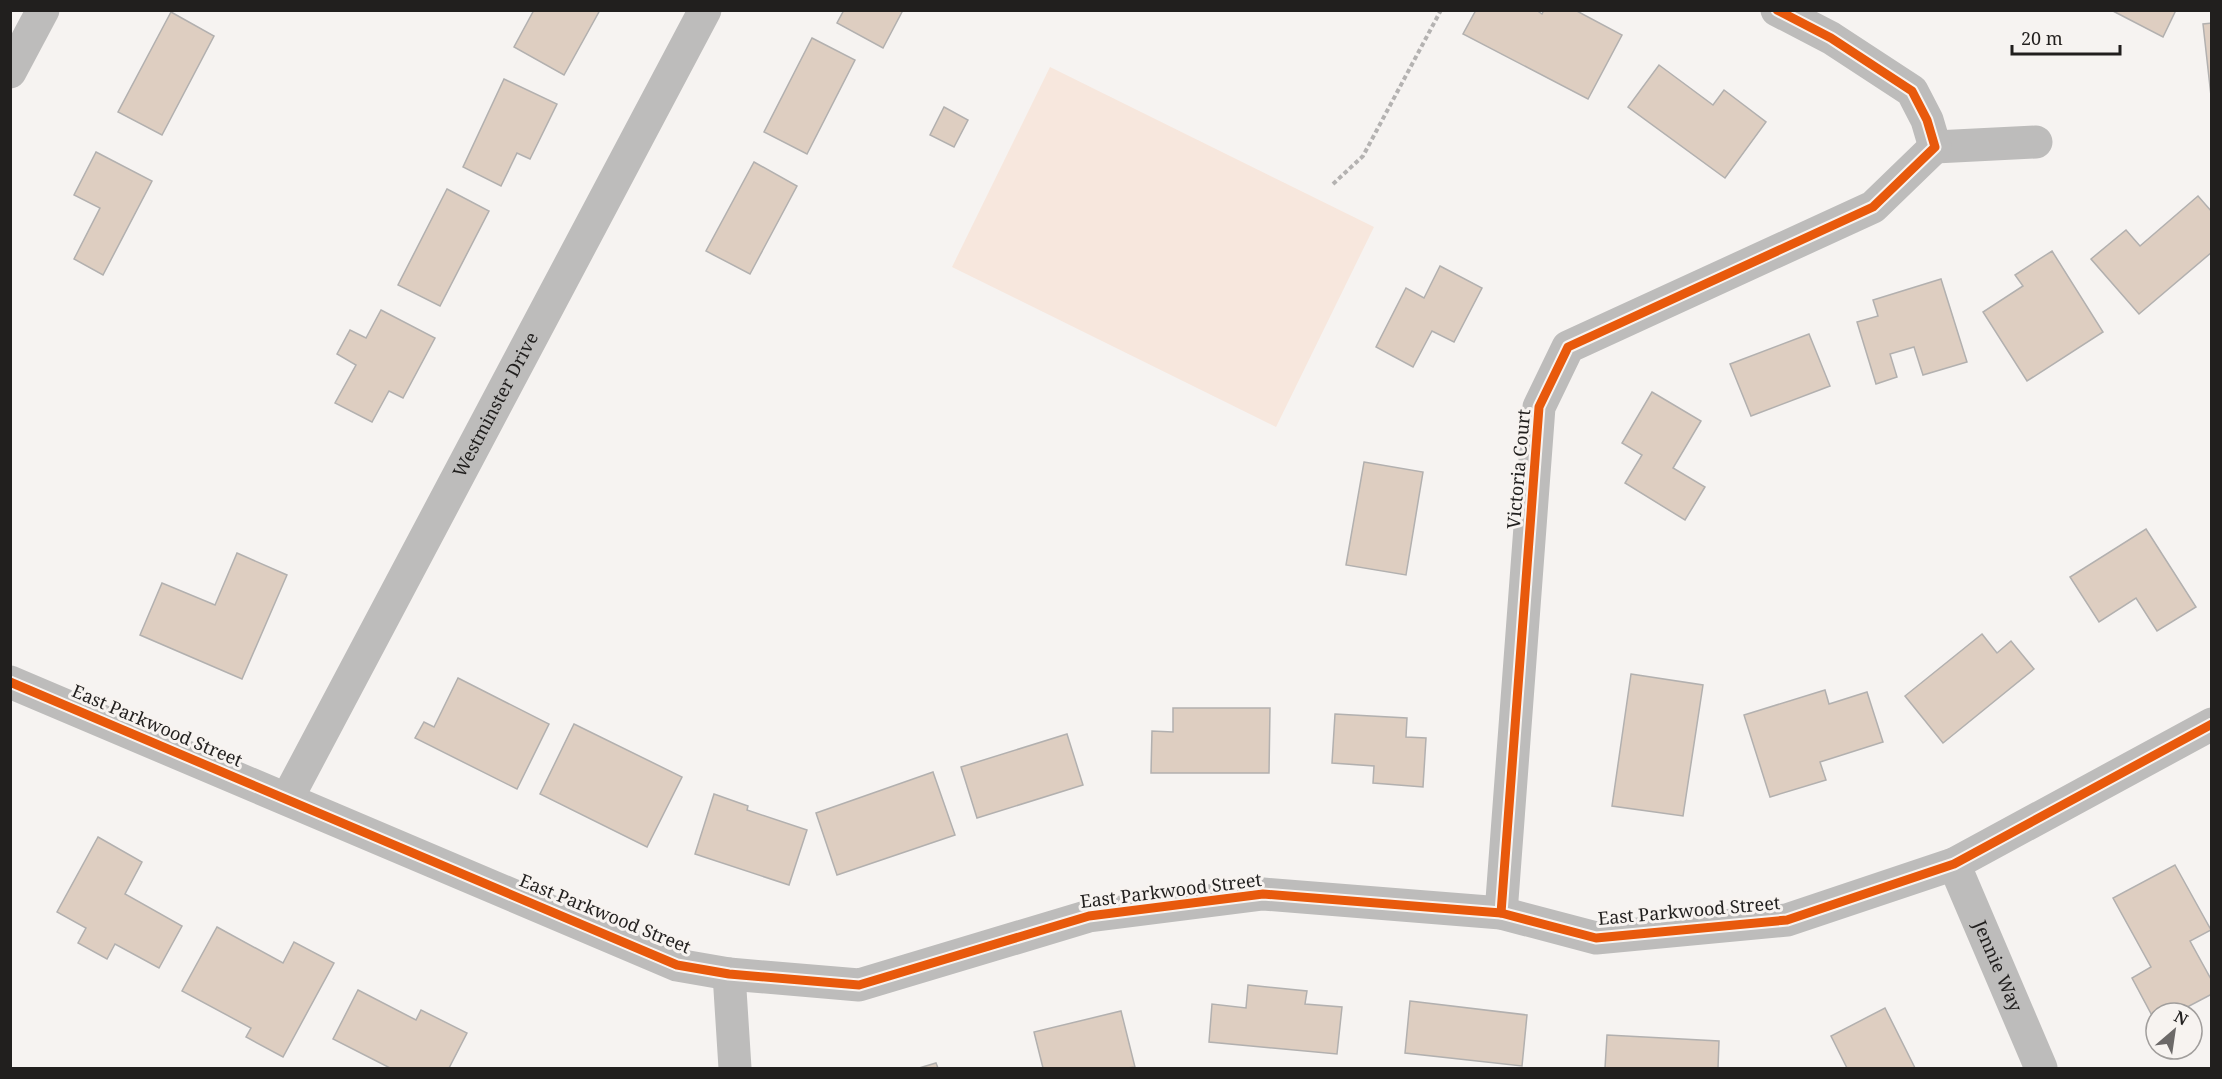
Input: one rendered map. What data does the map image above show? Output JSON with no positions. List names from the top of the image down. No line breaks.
{"streets":{"street":["Westminster Drive","Victoria Court","East Parkwood Street","Jennie Way"]},"crossings":[["Westminster Drive","East Parkwood Street"],["Victoria Court","East Parkwood Street"],["East Parkwood Street","Jennie Way"]],"scale_bar":"20 m","north":"top right"}
